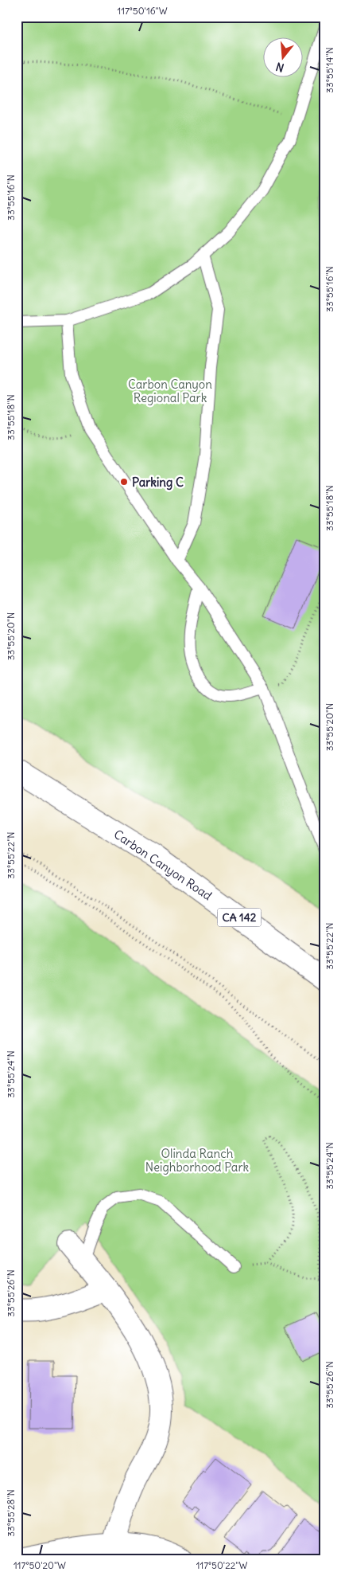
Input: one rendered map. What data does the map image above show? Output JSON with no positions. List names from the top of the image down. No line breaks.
{"streets":{"street":["Carbon Canyon Road","CA 142"]},"parks":["Carbon Canyon Regional Park","Olinda Ranch Neighborhood Park"],"places":["Parking C"],"north":"bottom","coordinates":["117°50'16\"W","33°55'14\"N","33°55'16\"N","33°55'18\"N","33°55'20\"N","33°55'22\"N","33°55'24\"N","33°55'26\"N","33°55'28\"N","117°50'20\"W","117°50'22\"W"]}
